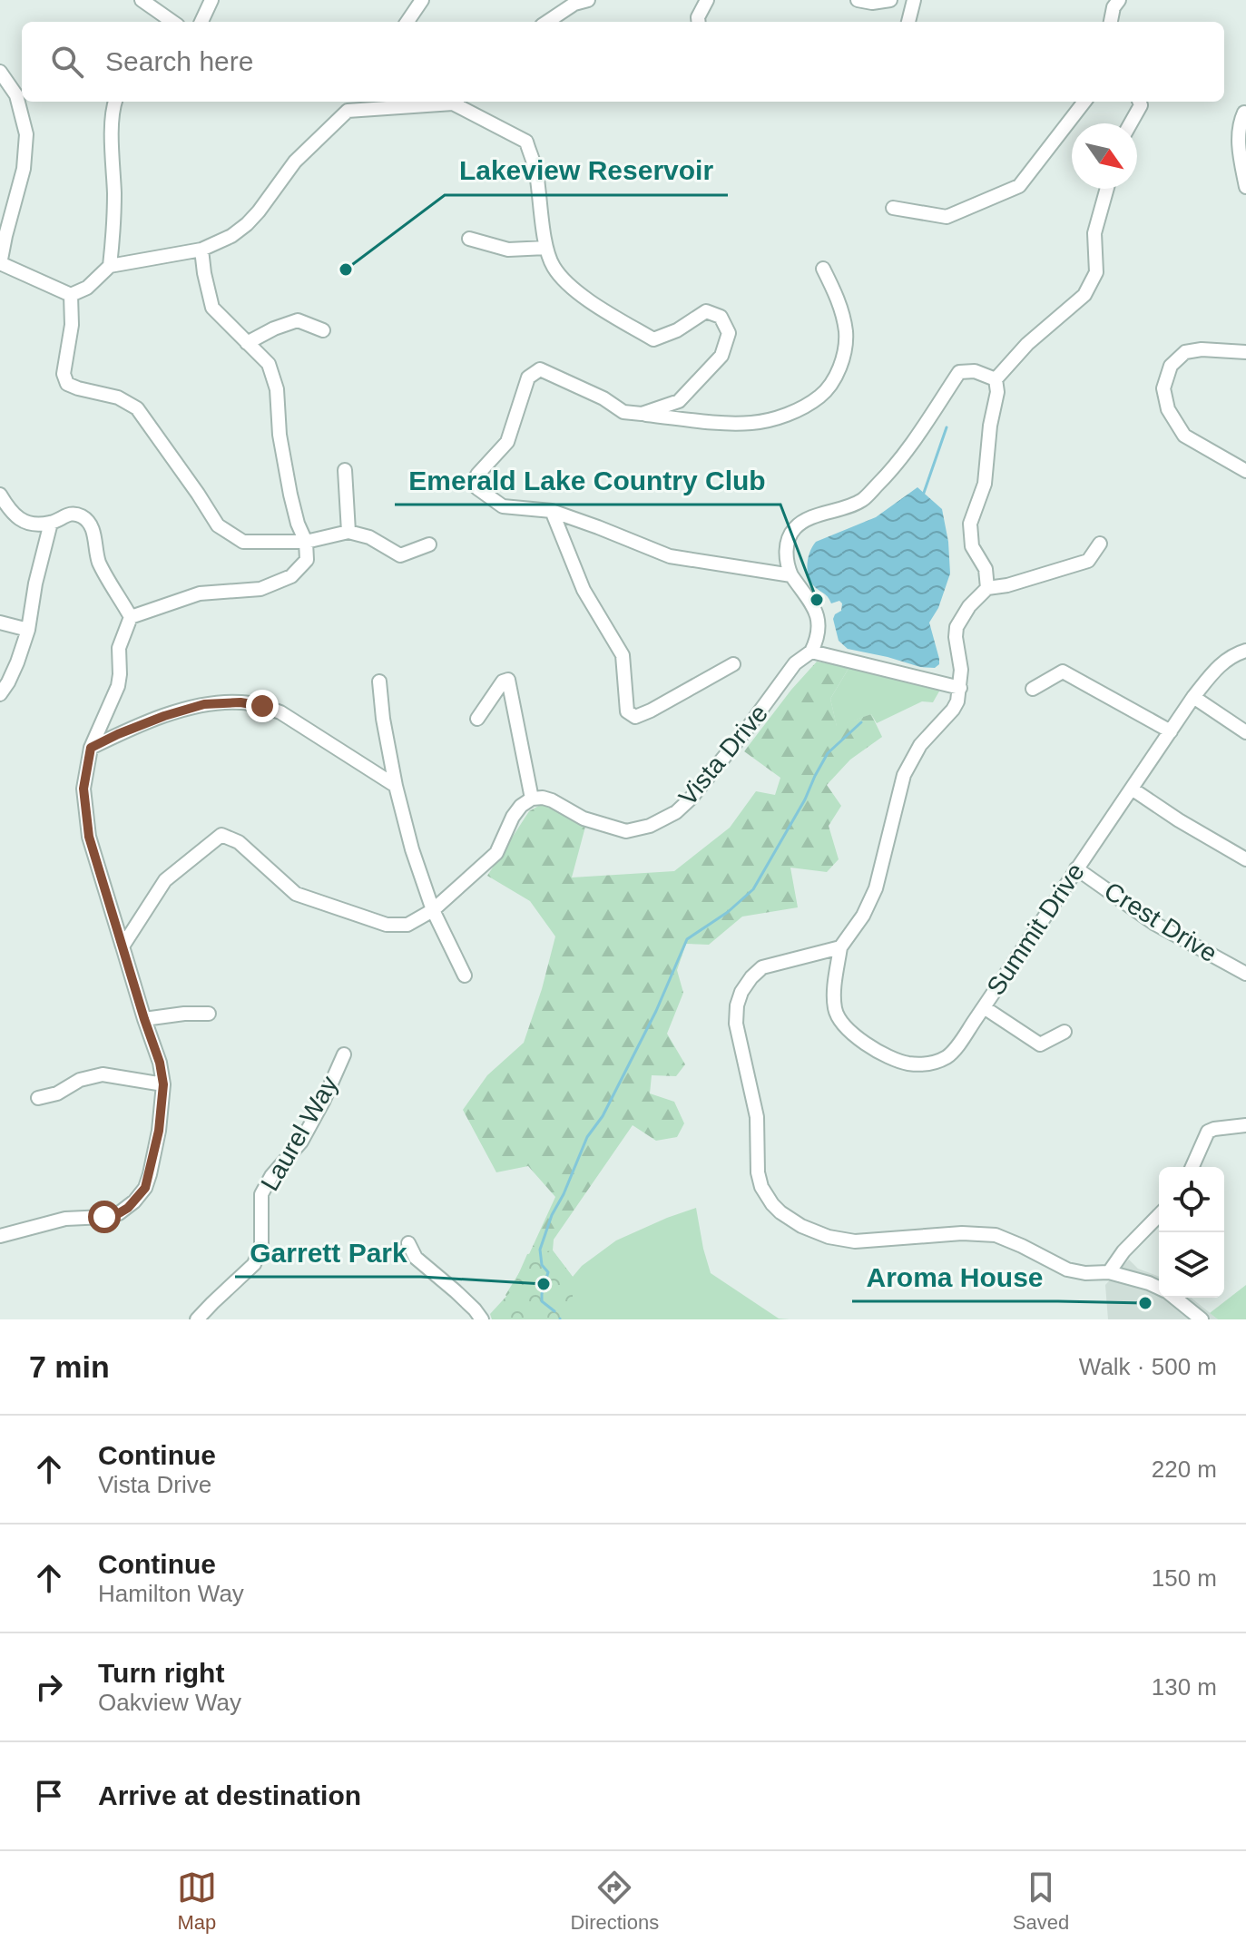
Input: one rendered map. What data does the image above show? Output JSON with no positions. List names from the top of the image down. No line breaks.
{"streets":{"street":["Vista Drive","Crest Drive","Summit Drive","Laurel Way"]},"crossings":[["Crest Drive","Summit Drive"]],"places":["Lakeview Reservoir","Emerald Lake Country Club","Garrett Park","Aroma House"],"north":"bottom right","page":{"search":"Search here","heading":["7 min","Walk · 500 m"],"list":[["Continue","Vista Drive","220 m"],["Continue","Hamilton Way","150 m"],["Turn right","Oakview Way","130 m"],"Arrive at destination"],"nav":["Map","Directions","Saved"]}}
